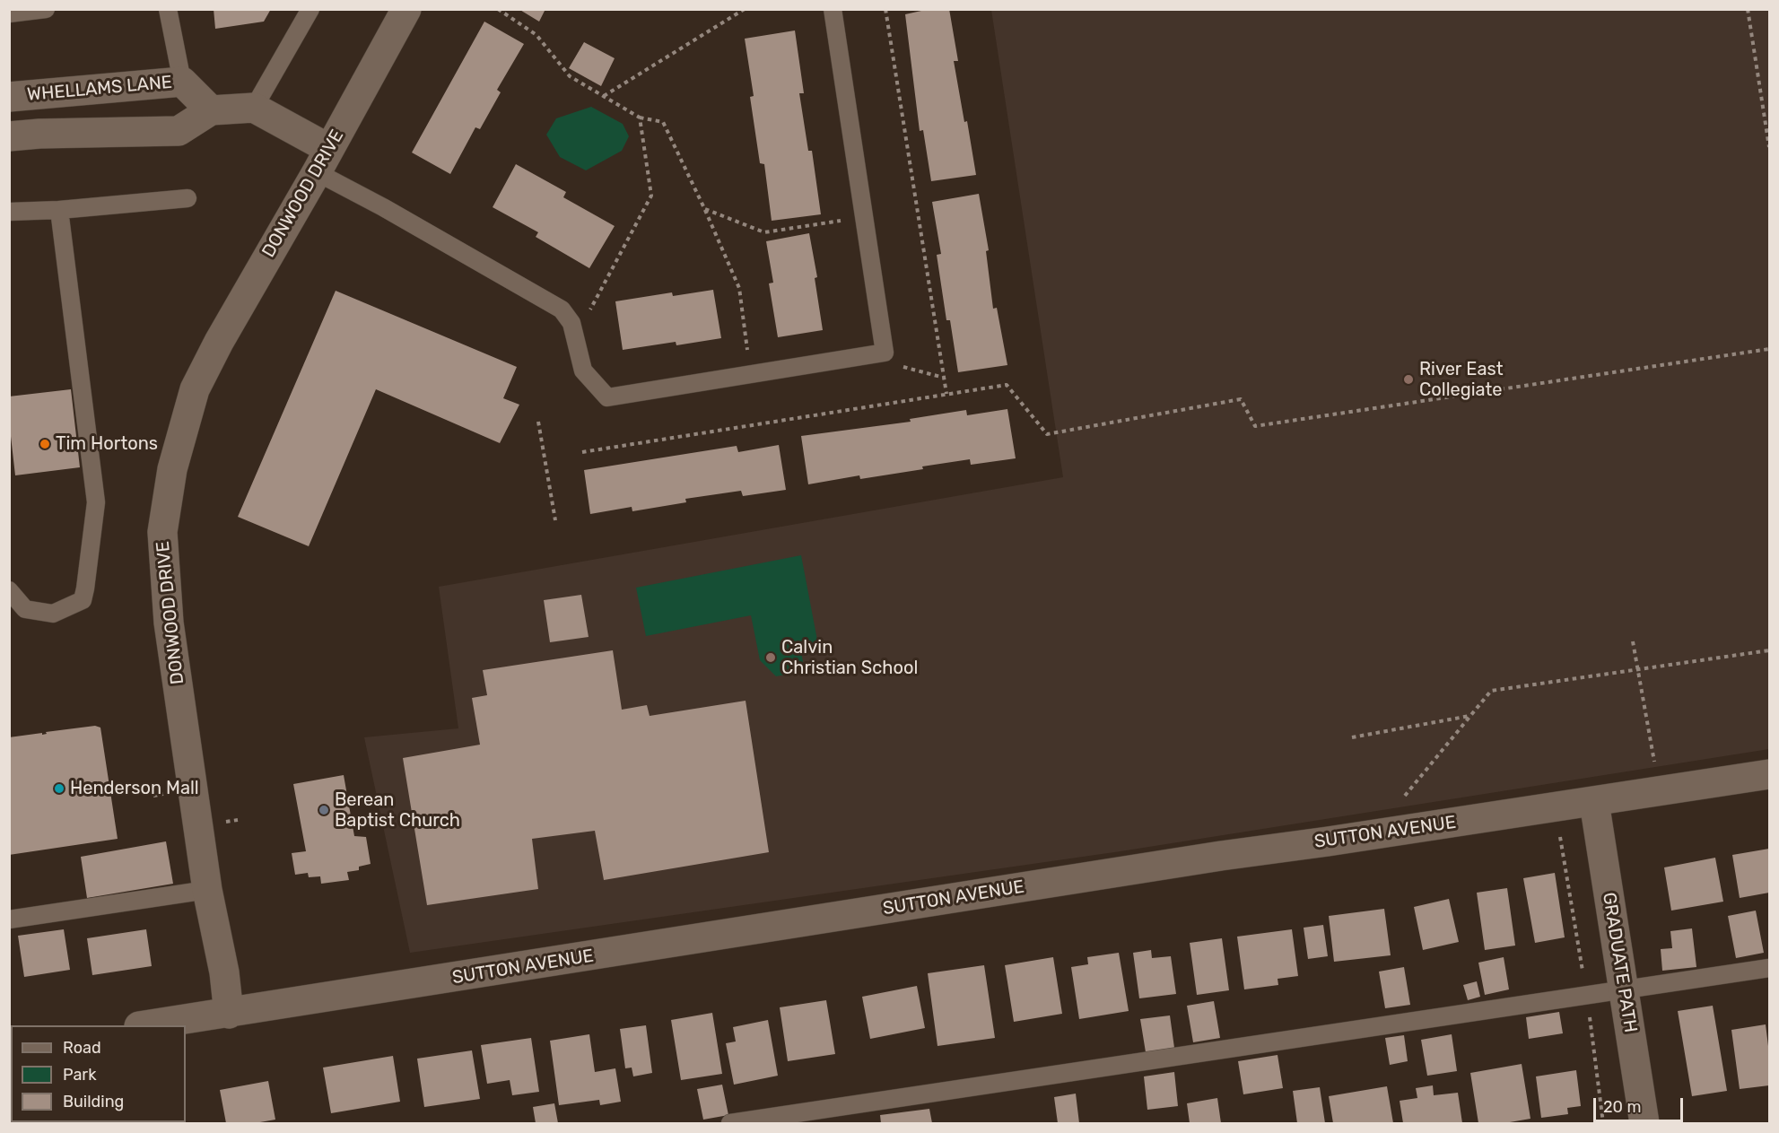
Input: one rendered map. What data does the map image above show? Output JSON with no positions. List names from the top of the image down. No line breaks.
{"streets":{"street":["WHELLAMS LANE","DONWOOD DRIVE","SUTTON AVENUE","GRADUATE PATH"]},"crossings":[["DONWOOD DRIVE","SUTTON AVENUE"],["SUTTON AVENUE","GRADUATE PATH"]],"places":["River East Collegiate","Tim Hortons","Calvin Christian School","Henderson Mall","Berean Baptist Church"],"legend":["Road","Park","Building"],"scale_bar":"20 m"}
